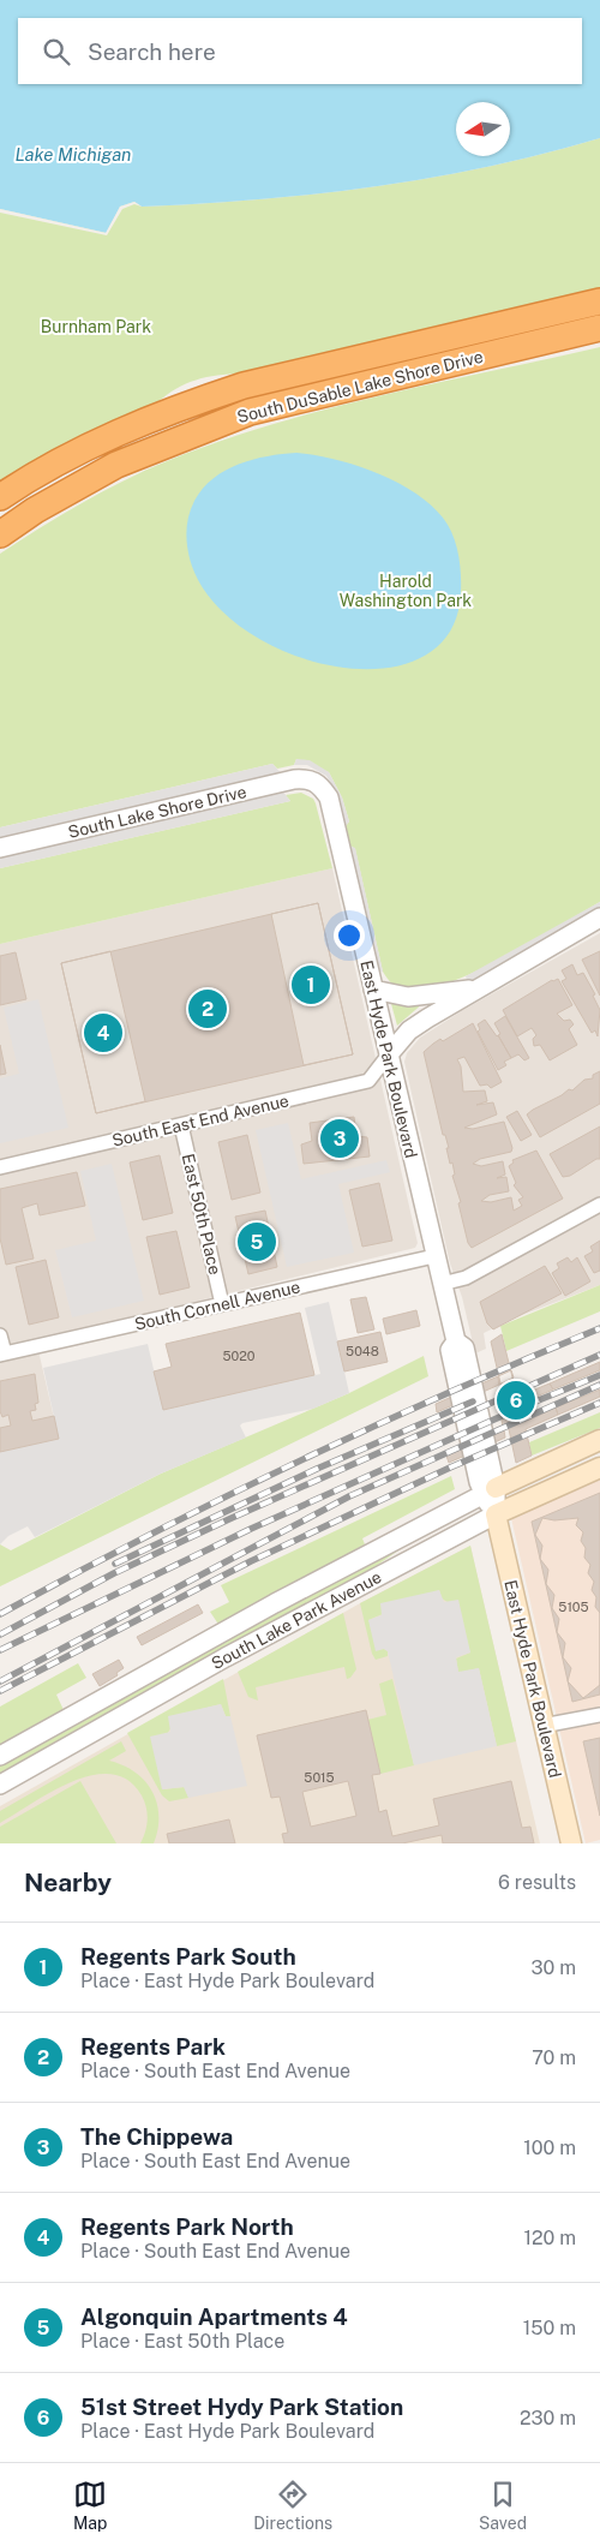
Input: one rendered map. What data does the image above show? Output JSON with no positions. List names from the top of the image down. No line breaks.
{"streets":{"highway":["South DuSable Lake Shore Drive"],"main road":["East Hyde Park Boulevard","South Lake Park Avenue"],"street":["South Lake Shore Drive","South East End Avenue","East 50th Place","South Cornell Avenue"]},"crossings":[["South Lake Shore Drive","East Hyde Park Boulevard"],["East Hyde Park Boulevard","South East End Avenue"],["East Hyde Park Boulevard","South Cornell Avenue"],["East Hyde Park Boulevard","South Lake Park Avenue"],["South East End Avenue","East 50th Place"],["East 50th Place","South Cornell Avenue"]],"water":["Lake Michigan"],"parks":["Burnham Park","Harold Washington Park"],"house_numbers":["5048","5020","5105","5015"],"north":"left","page":{"search":"Search here","pins":["1","2","4","3","5","6"],"heading":["Nearby","6 results"],"list":[{"mark":"1","name":"Regents Park South","note":"Place · East Hyde Park Boulevard","value":"30 m"},{"mark":"2","name":"Regents Park","note":"Place · South East End Avenue","value":"70 m"},{"mark":"3","name":"The Chippewa","note":"Place · South East End Avenue","value":"100 m"},{"mark":"4","name":"Regents Park North","note":"Place · South East End Avenue","value":"120 m"},{"mark":"5","name":"Algonquin Apartments 4","note":"Place · East 50th Place","value":"150 m"},{"mark":"6","name":"51st Street Hydy Park Station","note":"Place · East Hyde Park Boulevard","value":"230 m"}],"nav":["Map","Directions","Saved"]}}
